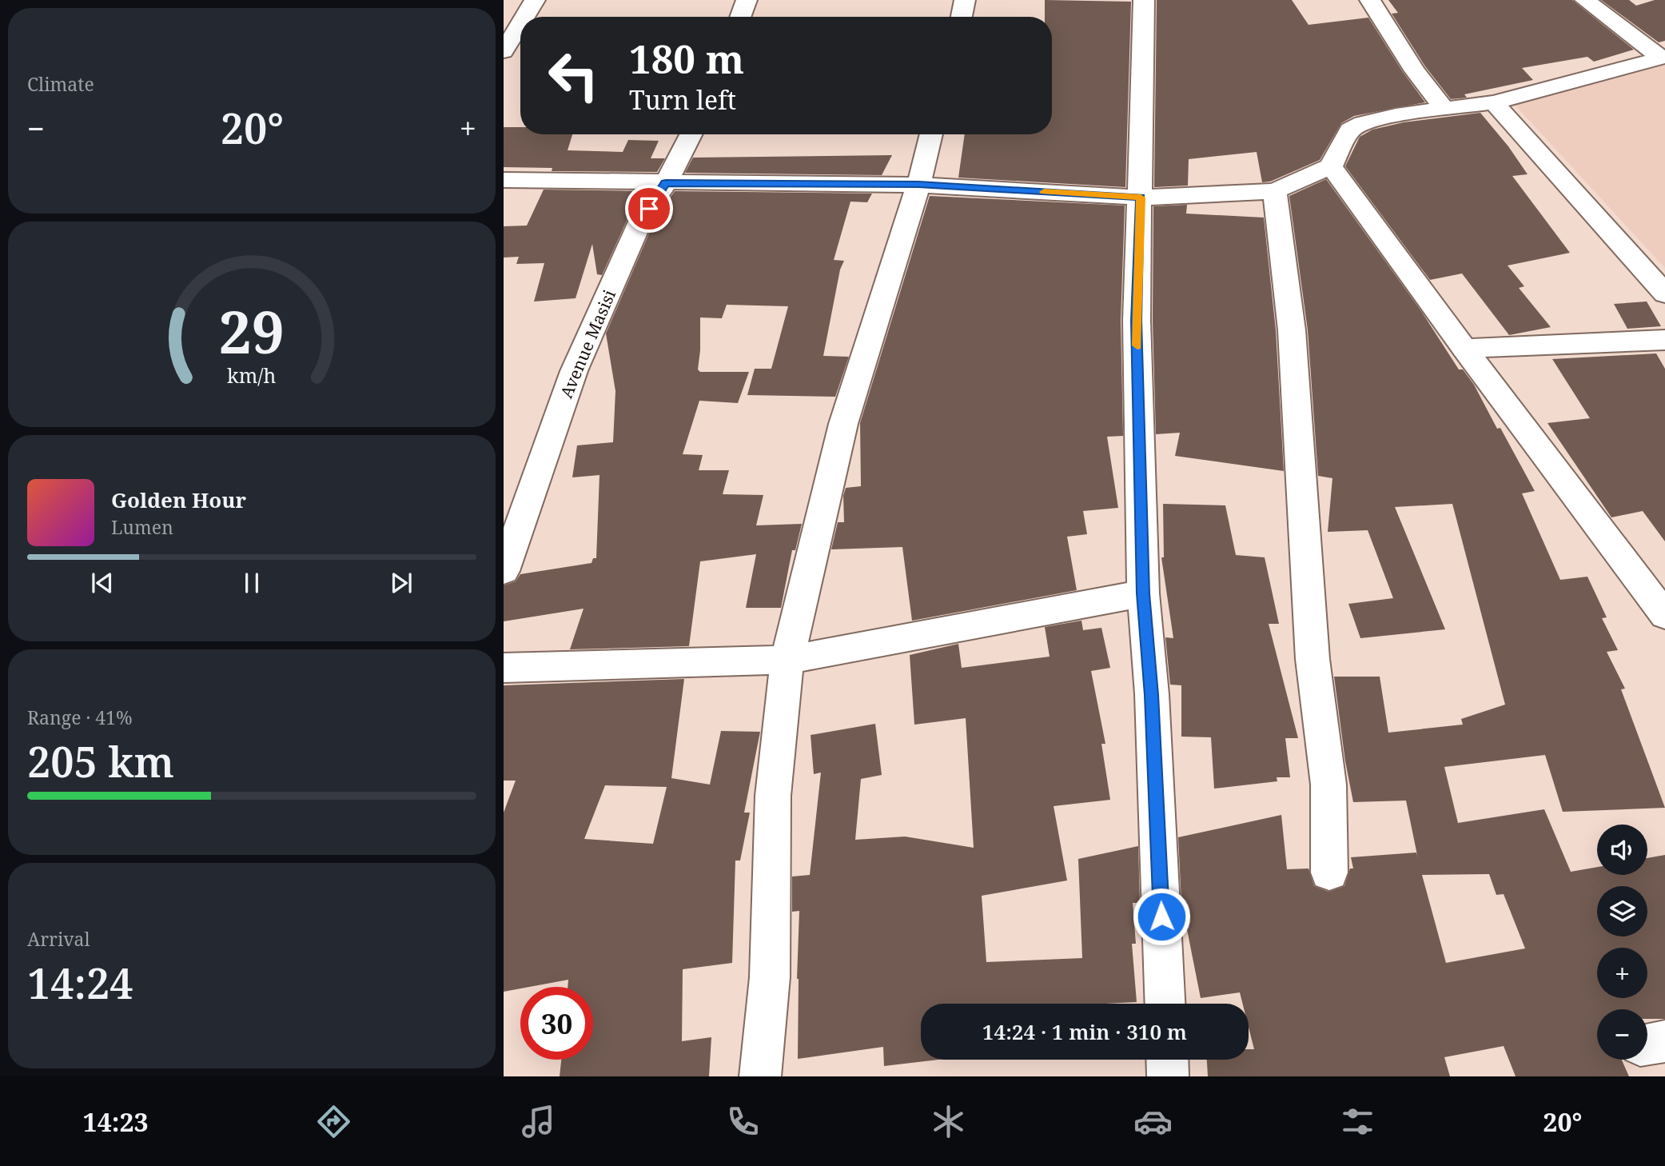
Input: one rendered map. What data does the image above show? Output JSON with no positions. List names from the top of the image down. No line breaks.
{"streets":{"main road":["Avenue Masisi"]},"page":{"tile":["Climate",["Range · 41%","205 km"],["Arrival","14:24"]],"turn":["180 m","Turn left"],"heat":["−","20°","+"],"song":["Golden Hour","Lumen"],"map_buttons":["+","−"],"limit":"30","trip":"14:24 · 1 min · 310 m","tabs":["14:23","20°"],"gauge":["29","km/h"]}}
